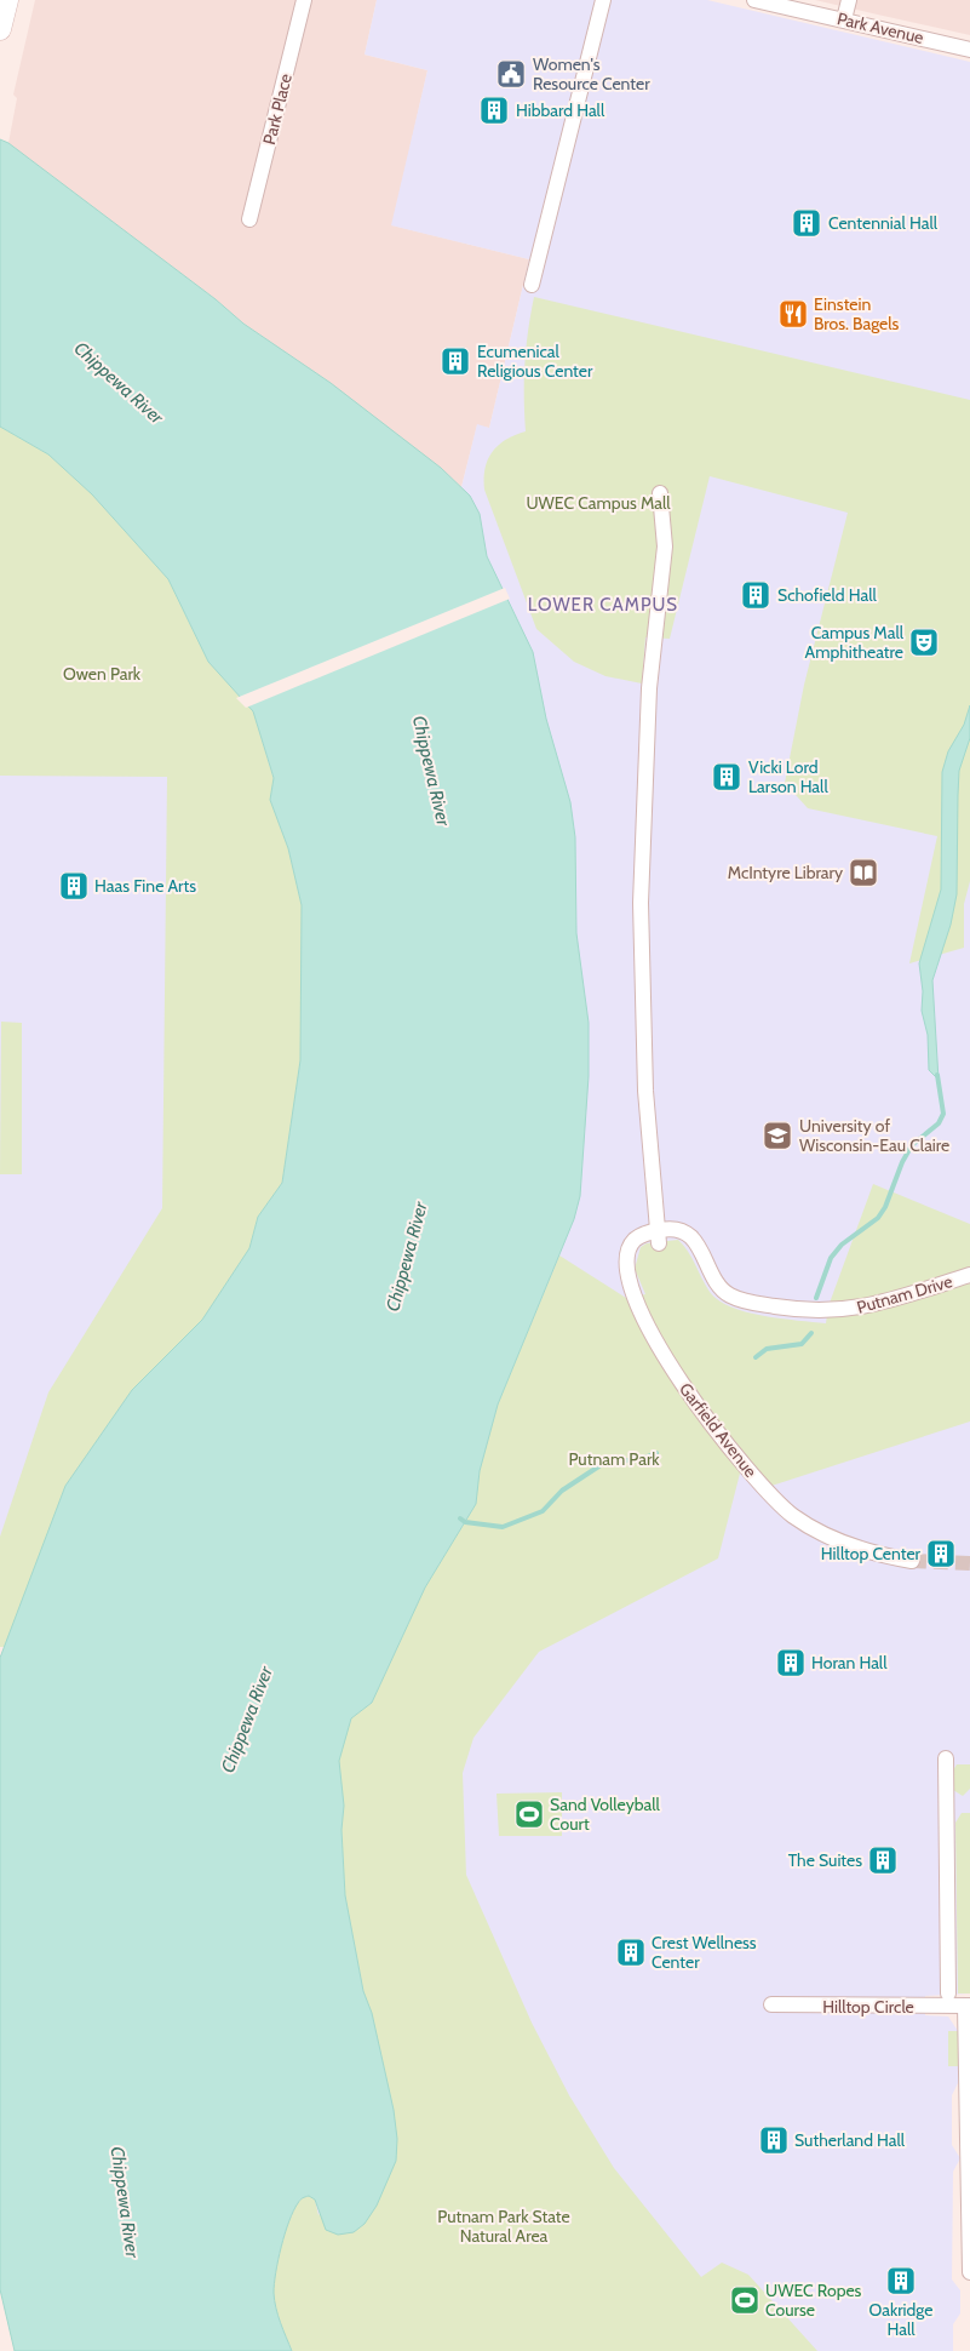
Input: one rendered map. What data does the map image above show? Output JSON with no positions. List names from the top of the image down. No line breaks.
{"streets":{"street":["Park Avenue","Park Place","Putnam Drive","Garfield Avenue","Hilltop Circle"]},"crossings":[["Putnam Drive","Garfield Avenue"]],"districts":["LOWER CAMPUS"],"water":["Chippewa River"],"parks":["UWEC Campus Mall","Owen Park","Putnam Park","Putnam Park State Natural Area"],"places":{"public building":["Women's Resource Center"],"building":["Hibbard Hall","Centennial Hall","Ecumenical Religious Center","Schofield Hall","Vicki Lord Larson Hall","Haas Fine Arts","Hilltop Center","Horan Hall","The Suites","Crest Wellness Center","Sutherland Hall","Oakridge Hall"],"restaurant":["Einstein Bros. Bagels"],"theatre":["Campus Mall Amphitheatre"],"library":["McIntyre Library"],"school or university":["University of Wisconsin-Eau Claire"],"sports":["Sand Volleyball Court","UWEC Ropes Course"]}}
